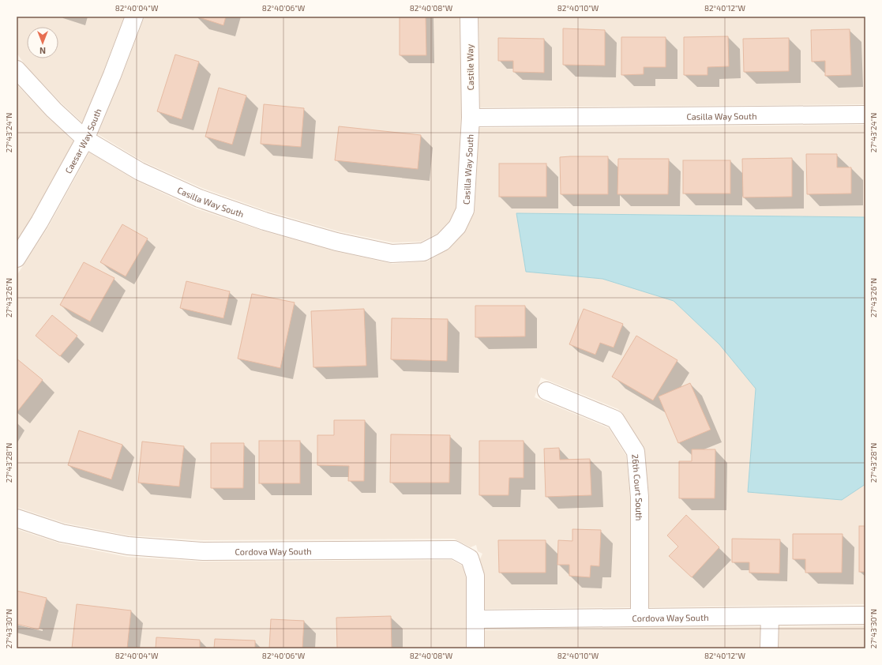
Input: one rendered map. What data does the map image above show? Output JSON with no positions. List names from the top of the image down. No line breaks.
{"streets":{"street":["Castile Way","Casilla Way South","Caesar Way South","26th Court South","Cordova Way South"]},"crossings":[["Castile Way","Casilla Way South"],["Casilla Way South","Caesar Way South"],["26th Court South","Cordova Way South"]],"north":"bottom","coordinates":["82°40'04\"W","82°40'06\"W","82°40'08\"W","82°40'10\"W","82°40'12\"W","27°43'24\"N","27°43'26\"N","27°43'28\"N","27°43'30\"N"]}
